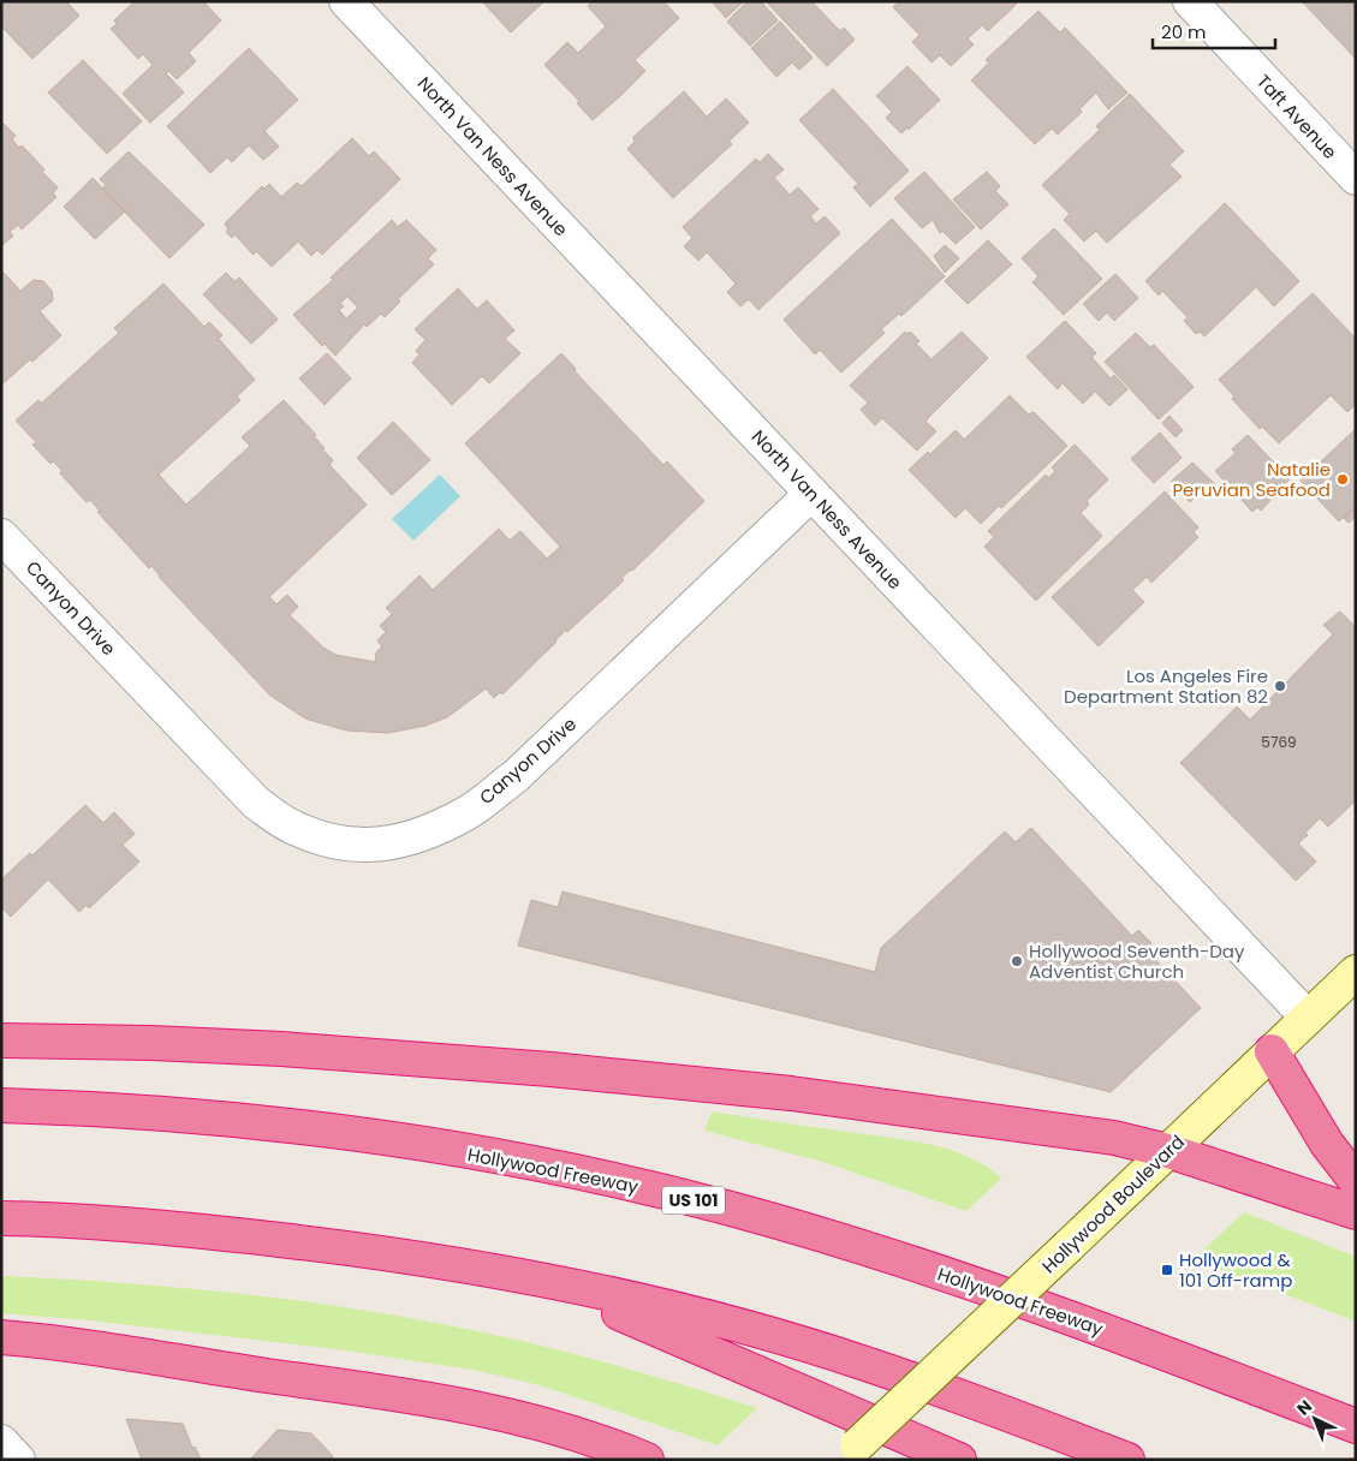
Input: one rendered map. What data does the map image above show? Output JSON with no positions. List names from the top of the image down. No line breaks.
{"streets":{"highway":["Hollywood Freeway","US 101"],"main road":["Hollywood Boulevard"],"street":["Taft Avenue","North Van Ness Avenue","Canyon Drive"]},"crossings":[["North Van Ness Avenue","Canyon Drive"],["North Van Ness Avenue","Hollywood Boulevard"]],"places":{"other":["Natalie Peruvian Seafood","Los Angeles Fire Department Station 82","Hollywood Seventh-Day Adventist Church"],"transit":["Hollywood & 101 Off-ramp"]},"house_numbers":["5769"],"scale_bar":"20 m","north":"top left"}
